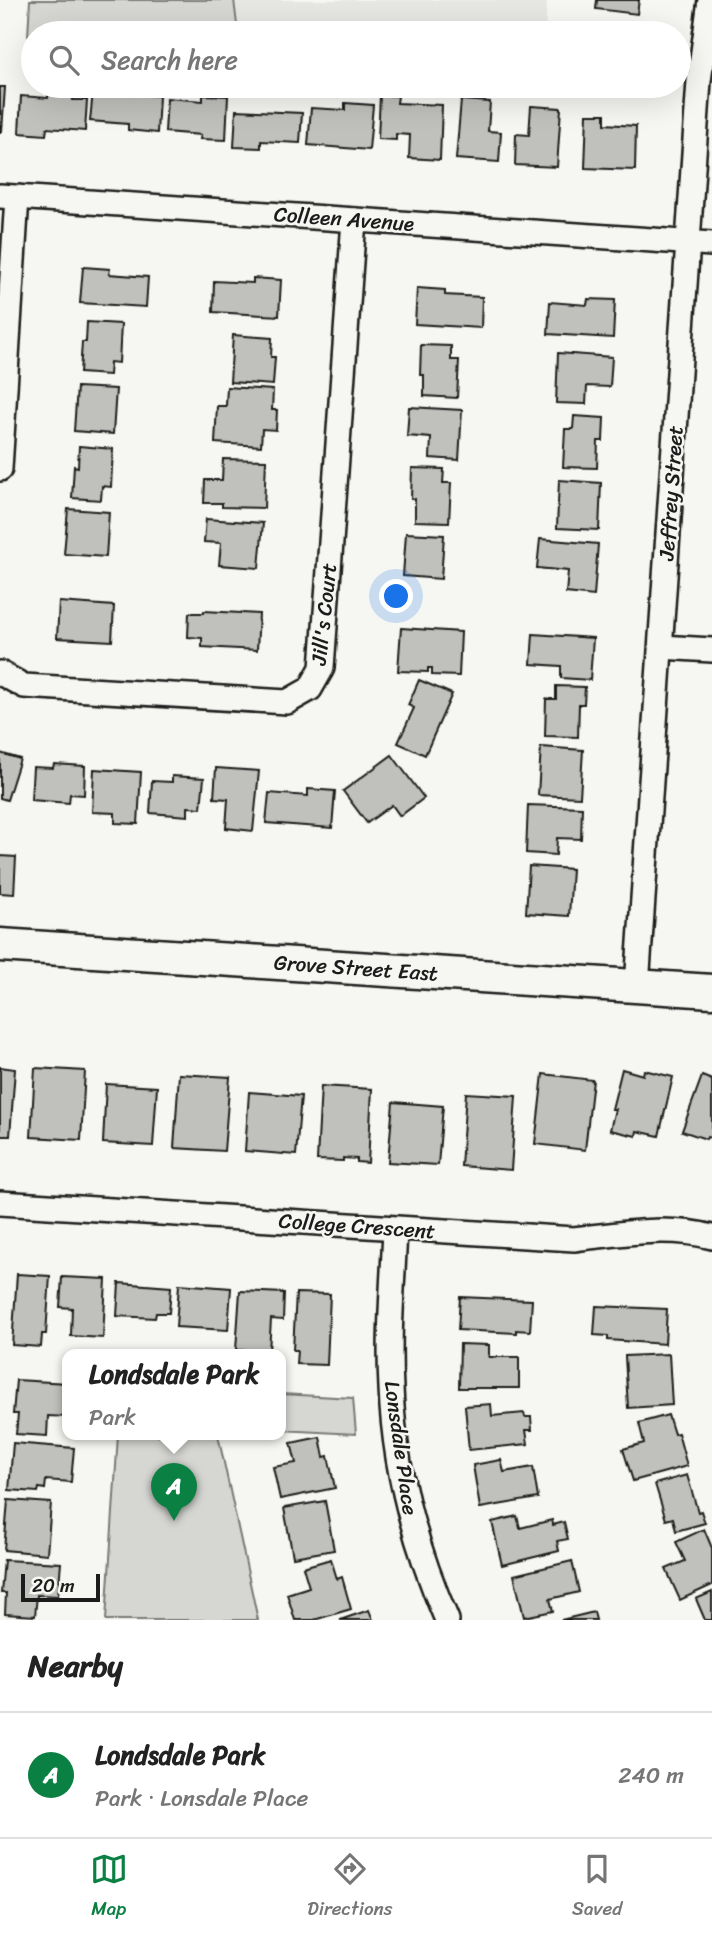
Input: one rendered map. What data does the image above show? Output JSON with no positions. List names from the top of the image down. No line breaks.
{"streets":{"street":["Colleen Avenue","Jeffrey Street","Jill's Court","Grove Street East","College Crescent","Lonsdale Place"]},"crossings":[["Colleen Avenue","Jeffrey Street"],["Colleen Avenue","Jill's Court"],["Jeffrey Street","Grove Street East"],["College Crescent","Lonsdale Place"]],"scale_bar":"20 m","page":{"search":"Search here","popup":["Londsdale Park","Park"],"pins":"A","scale":"20 m","heading":"Nearby","list":[{"mark":"A","name":"Londsdale Park","note":"Park · Lonsdale Place","value":"240 m"}],"nav":["Map","Directions","Saved"]}}
